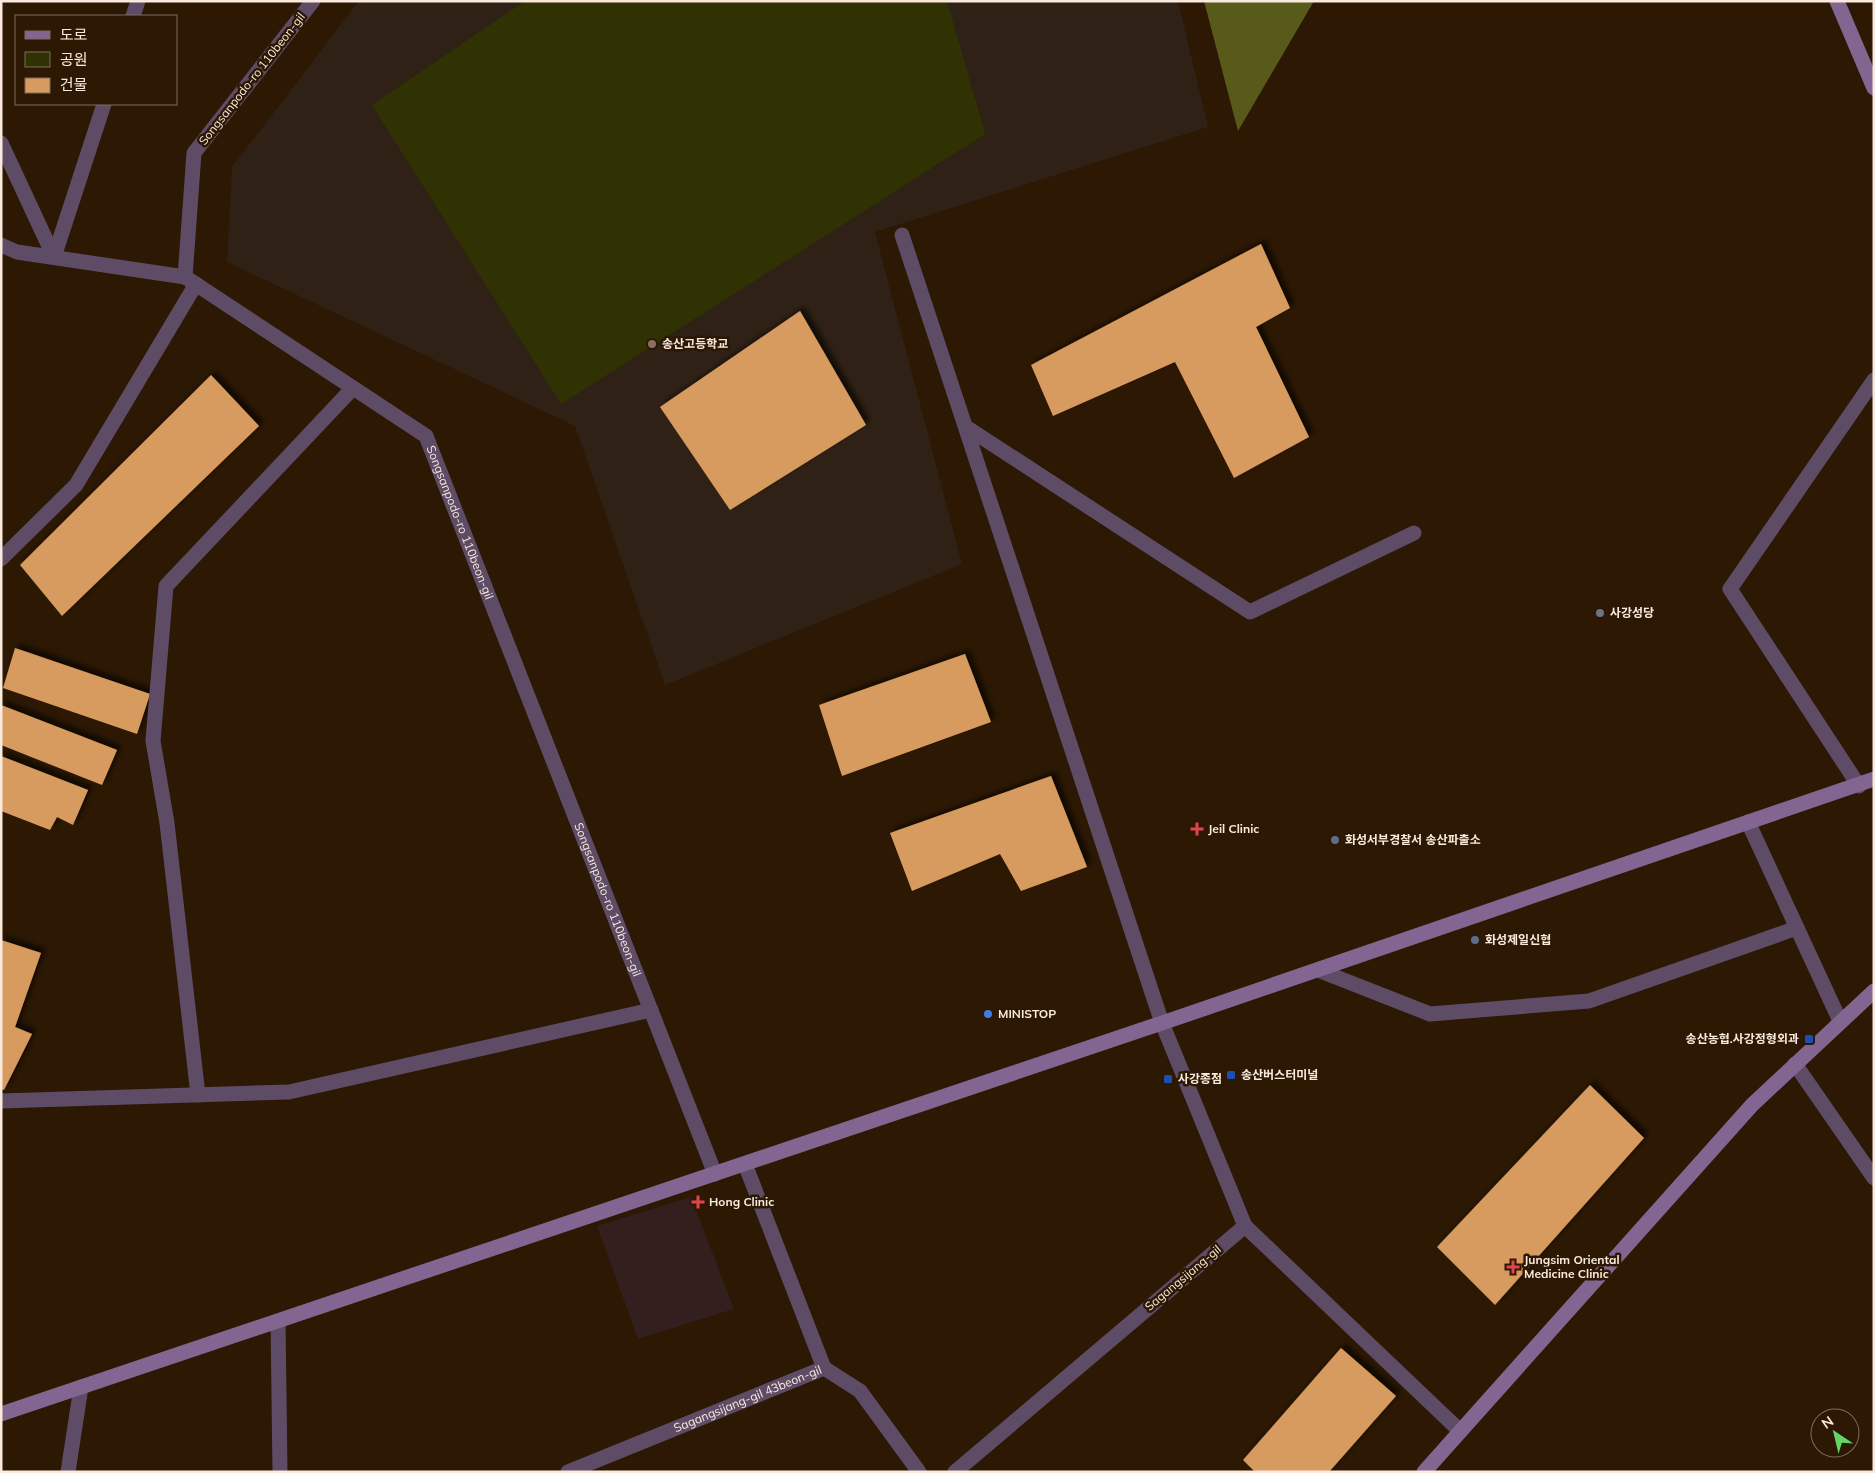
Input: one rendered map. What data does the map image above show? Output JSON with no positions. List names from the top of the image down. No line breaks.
{"streets":{"street":["Songsanpodo-ro 110beon-gil","Sagangsijang-gil","Sagangsijang-gil 43beon-gil"]},"places":{"other":["송산고등학교","사강성당","화성서부경찰서 송산파출소","화성제일신협","MINISTOP"],"health":["Jeil Clinic","Hong Clinic","Jungsim Oriental Medicine Clinic"],"transit":["송산농협.사강정형외과","송산버스터미널","사강종점"]},"legend":["도로","공원","건물"],"north":"top left"}
